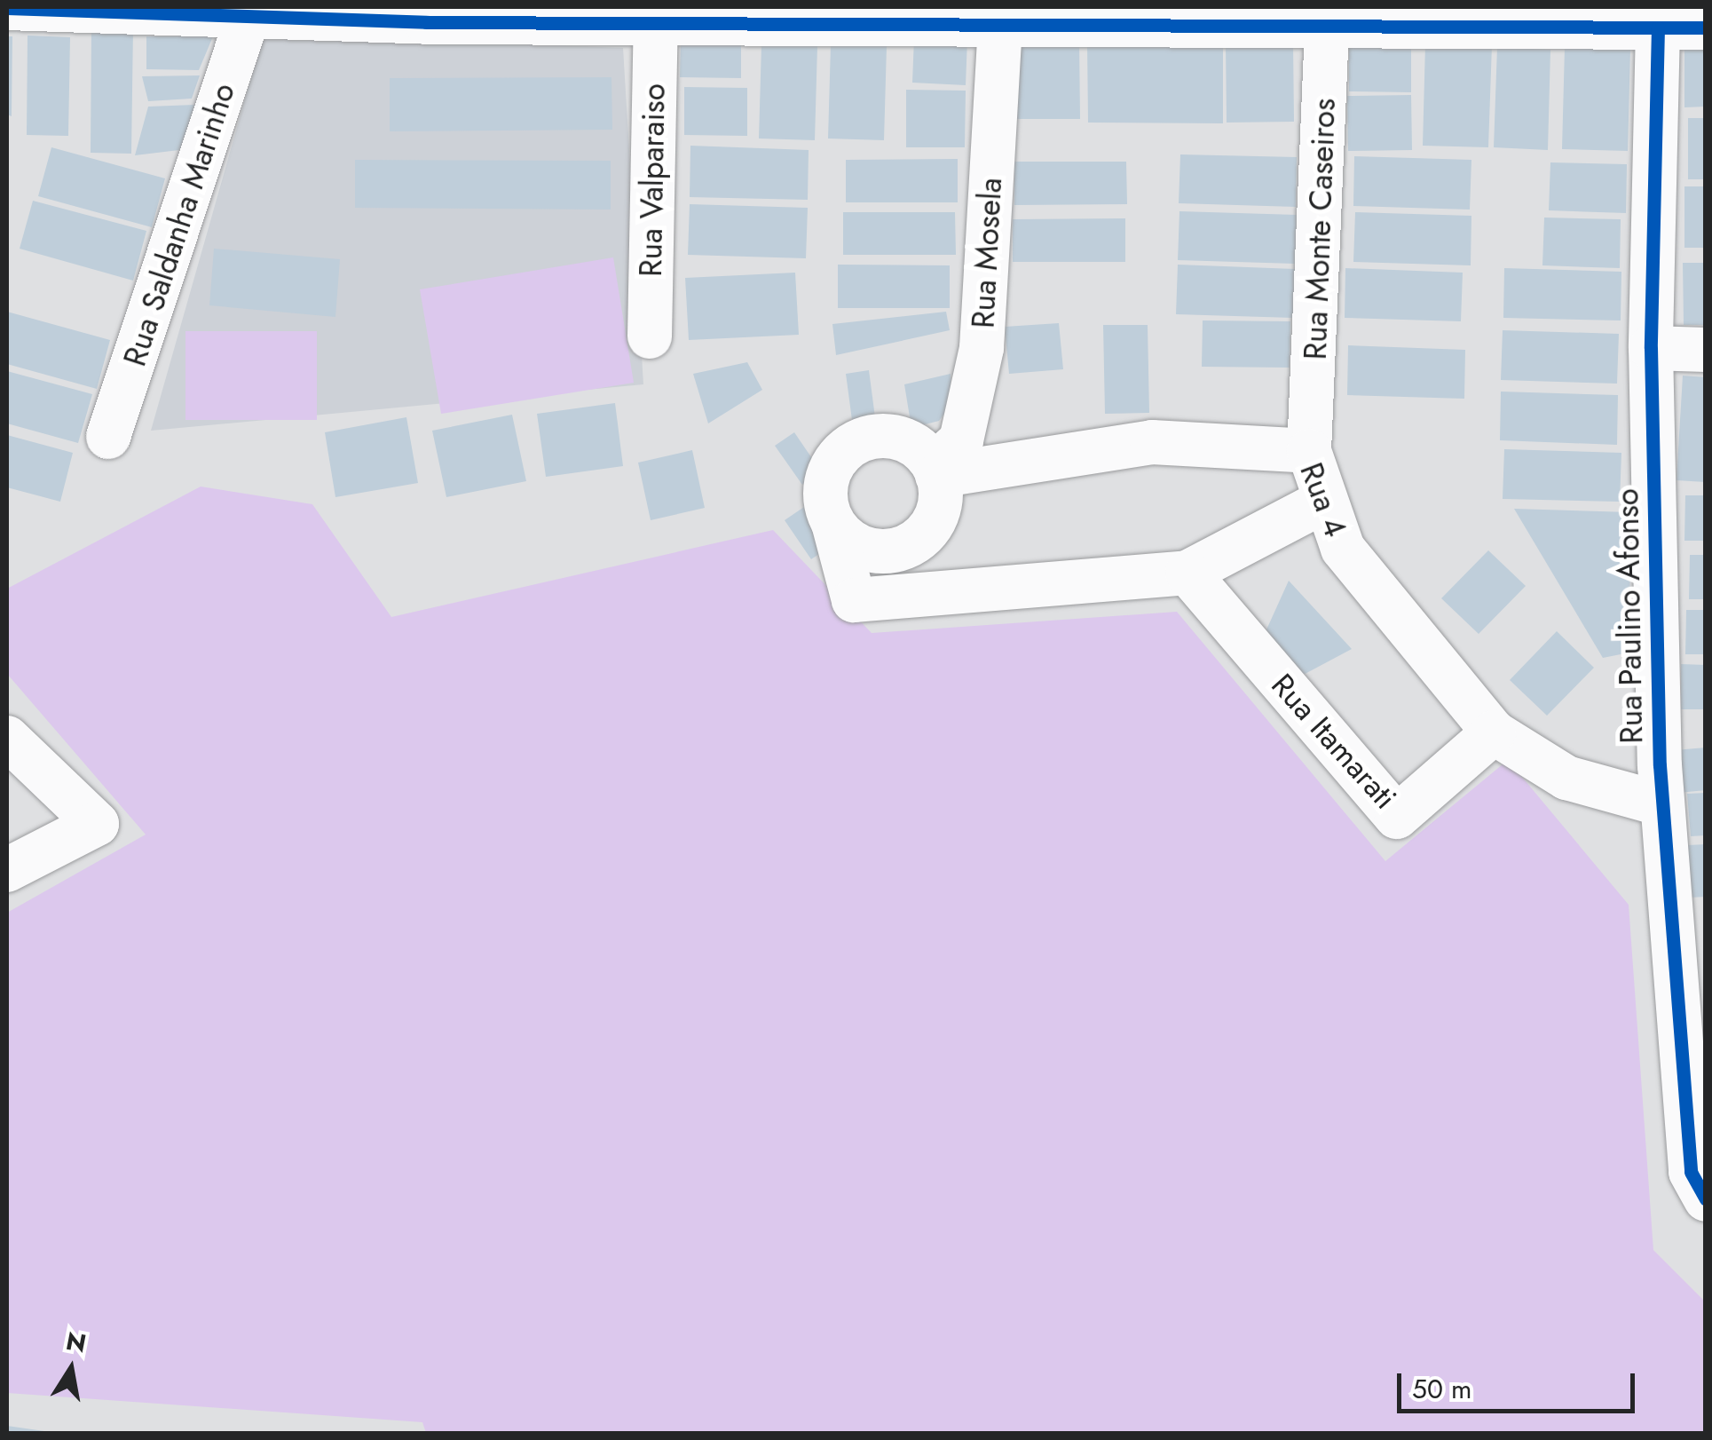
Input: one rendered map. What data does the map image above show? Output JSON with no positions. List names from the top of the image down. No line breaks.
{"streets":{"street":["Rua Valparaiso","Rua Saldanha Marinho","Rua Monte Caseiros","Rua Mosela","Rua 4","Rua Paulino Afonso","Rua Itamarati"]},"crossings":[["Rua Monte Caseiros","Rua 4"],["Rua Mosela","Rua 4"],["Rua 4","Rua Paulino Afonso"],["Rua 4","Rua Itamarati"]],"scale_bar":"50 m","north":"top"}
